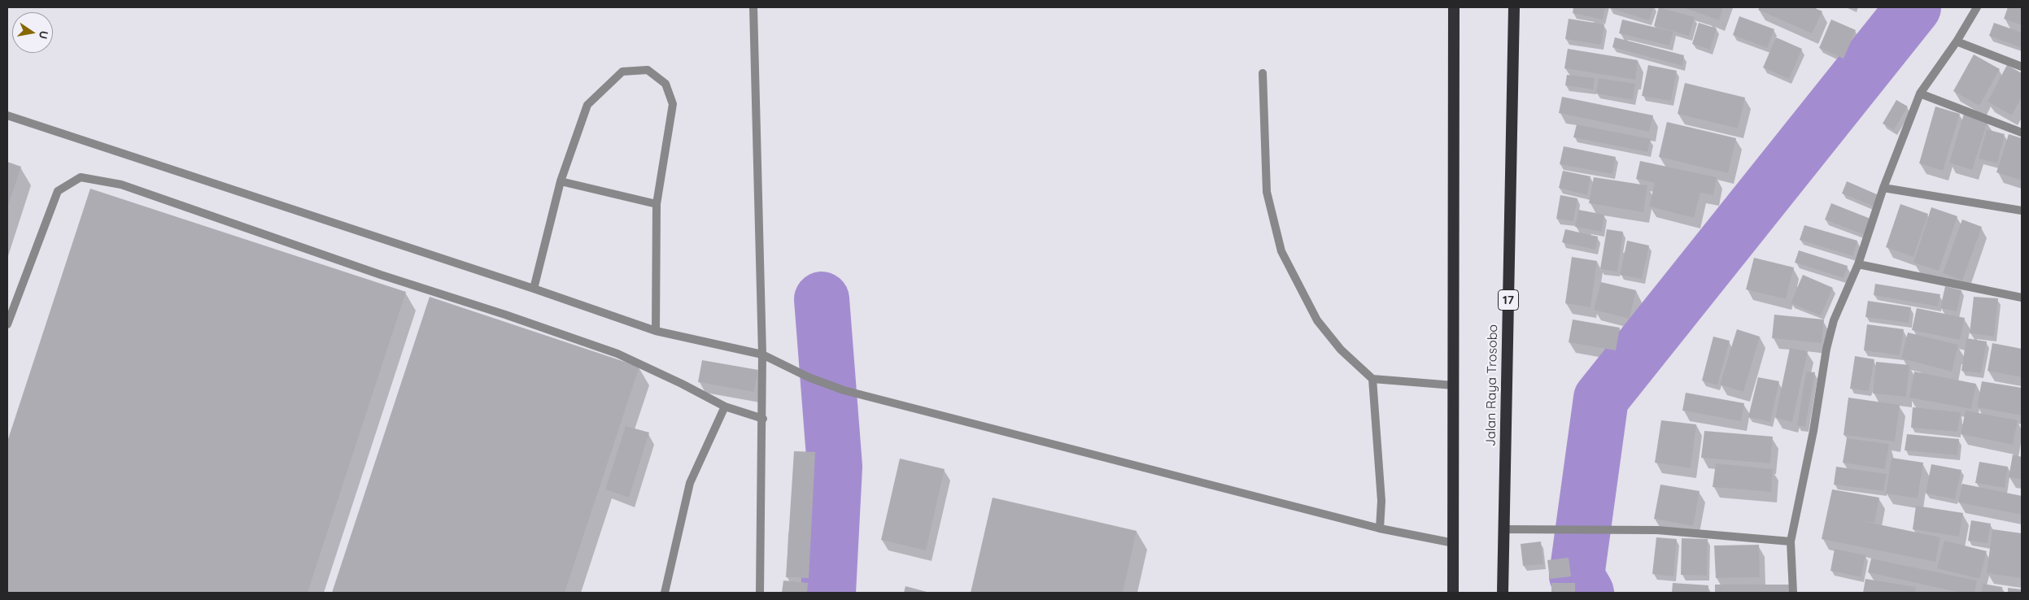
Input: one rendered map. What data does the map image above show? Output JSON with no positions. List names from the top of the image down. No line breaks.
{"streets":{"highway":["17","Jalan Raya Trosobo"]},"north":"right"}
